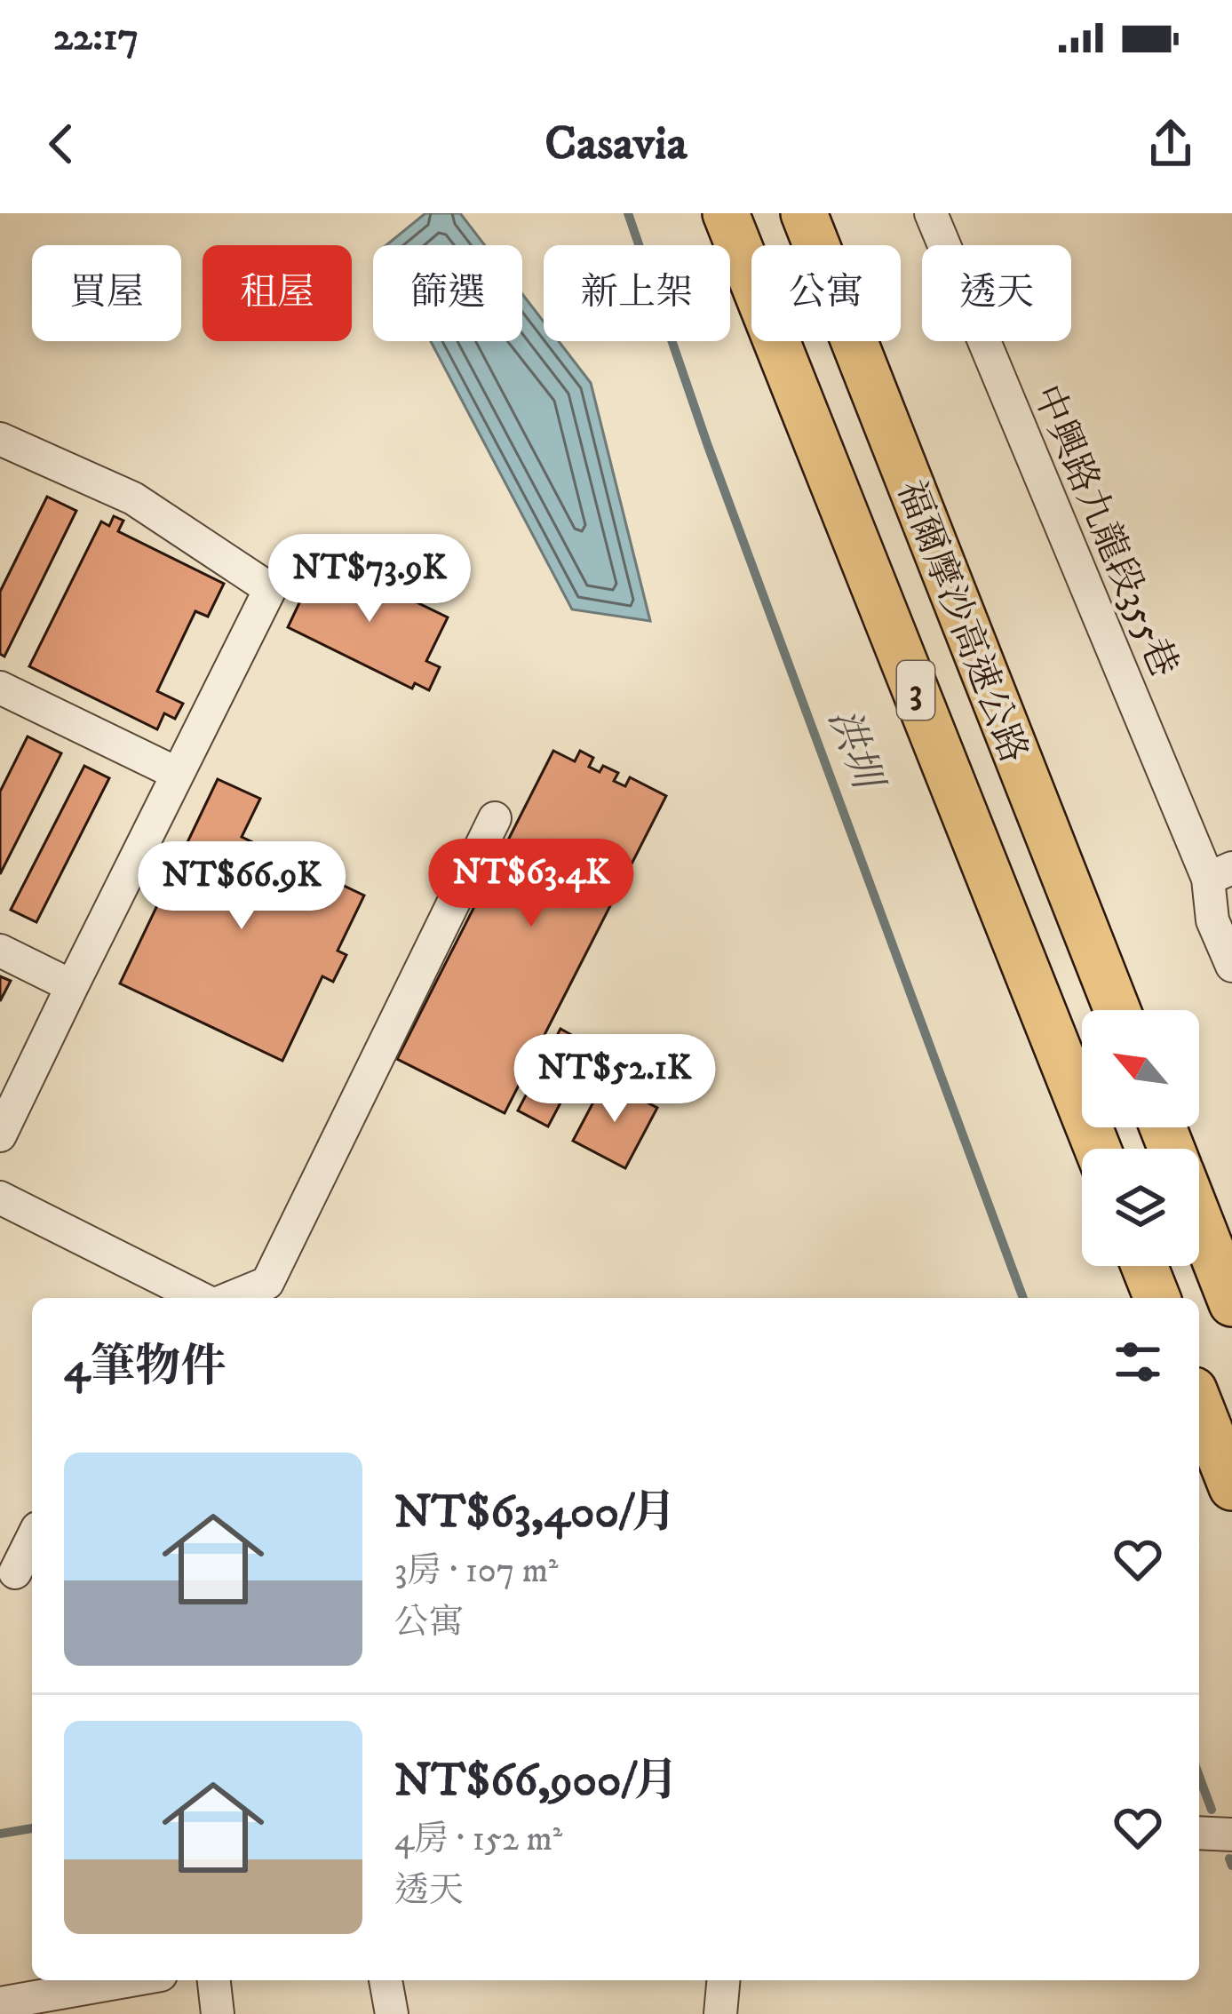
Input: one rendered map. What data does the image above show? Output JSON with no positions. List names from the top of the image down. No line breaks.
{"streets":{"highway":["福爾摩沙高速公路","3"],"street":["中興路九龍段355巷"]},"water":["洪圳"],"north":"top left","page":{"status":"22:17","header":"Casavia","chip":["買屋","租屋","篩選","新上架","公寓","透天"],"price":["NT$73.9K","NT$63.4K","NT$66.9K","NT$52.1K"],"heading":"4筆物件","list":[{"name":"NT$63,400/月","note":"3房 · 107 m² · 公寓"},{"name":"NT$66,900/月","note":"4房 · 152 m² · 透天"}]}}
